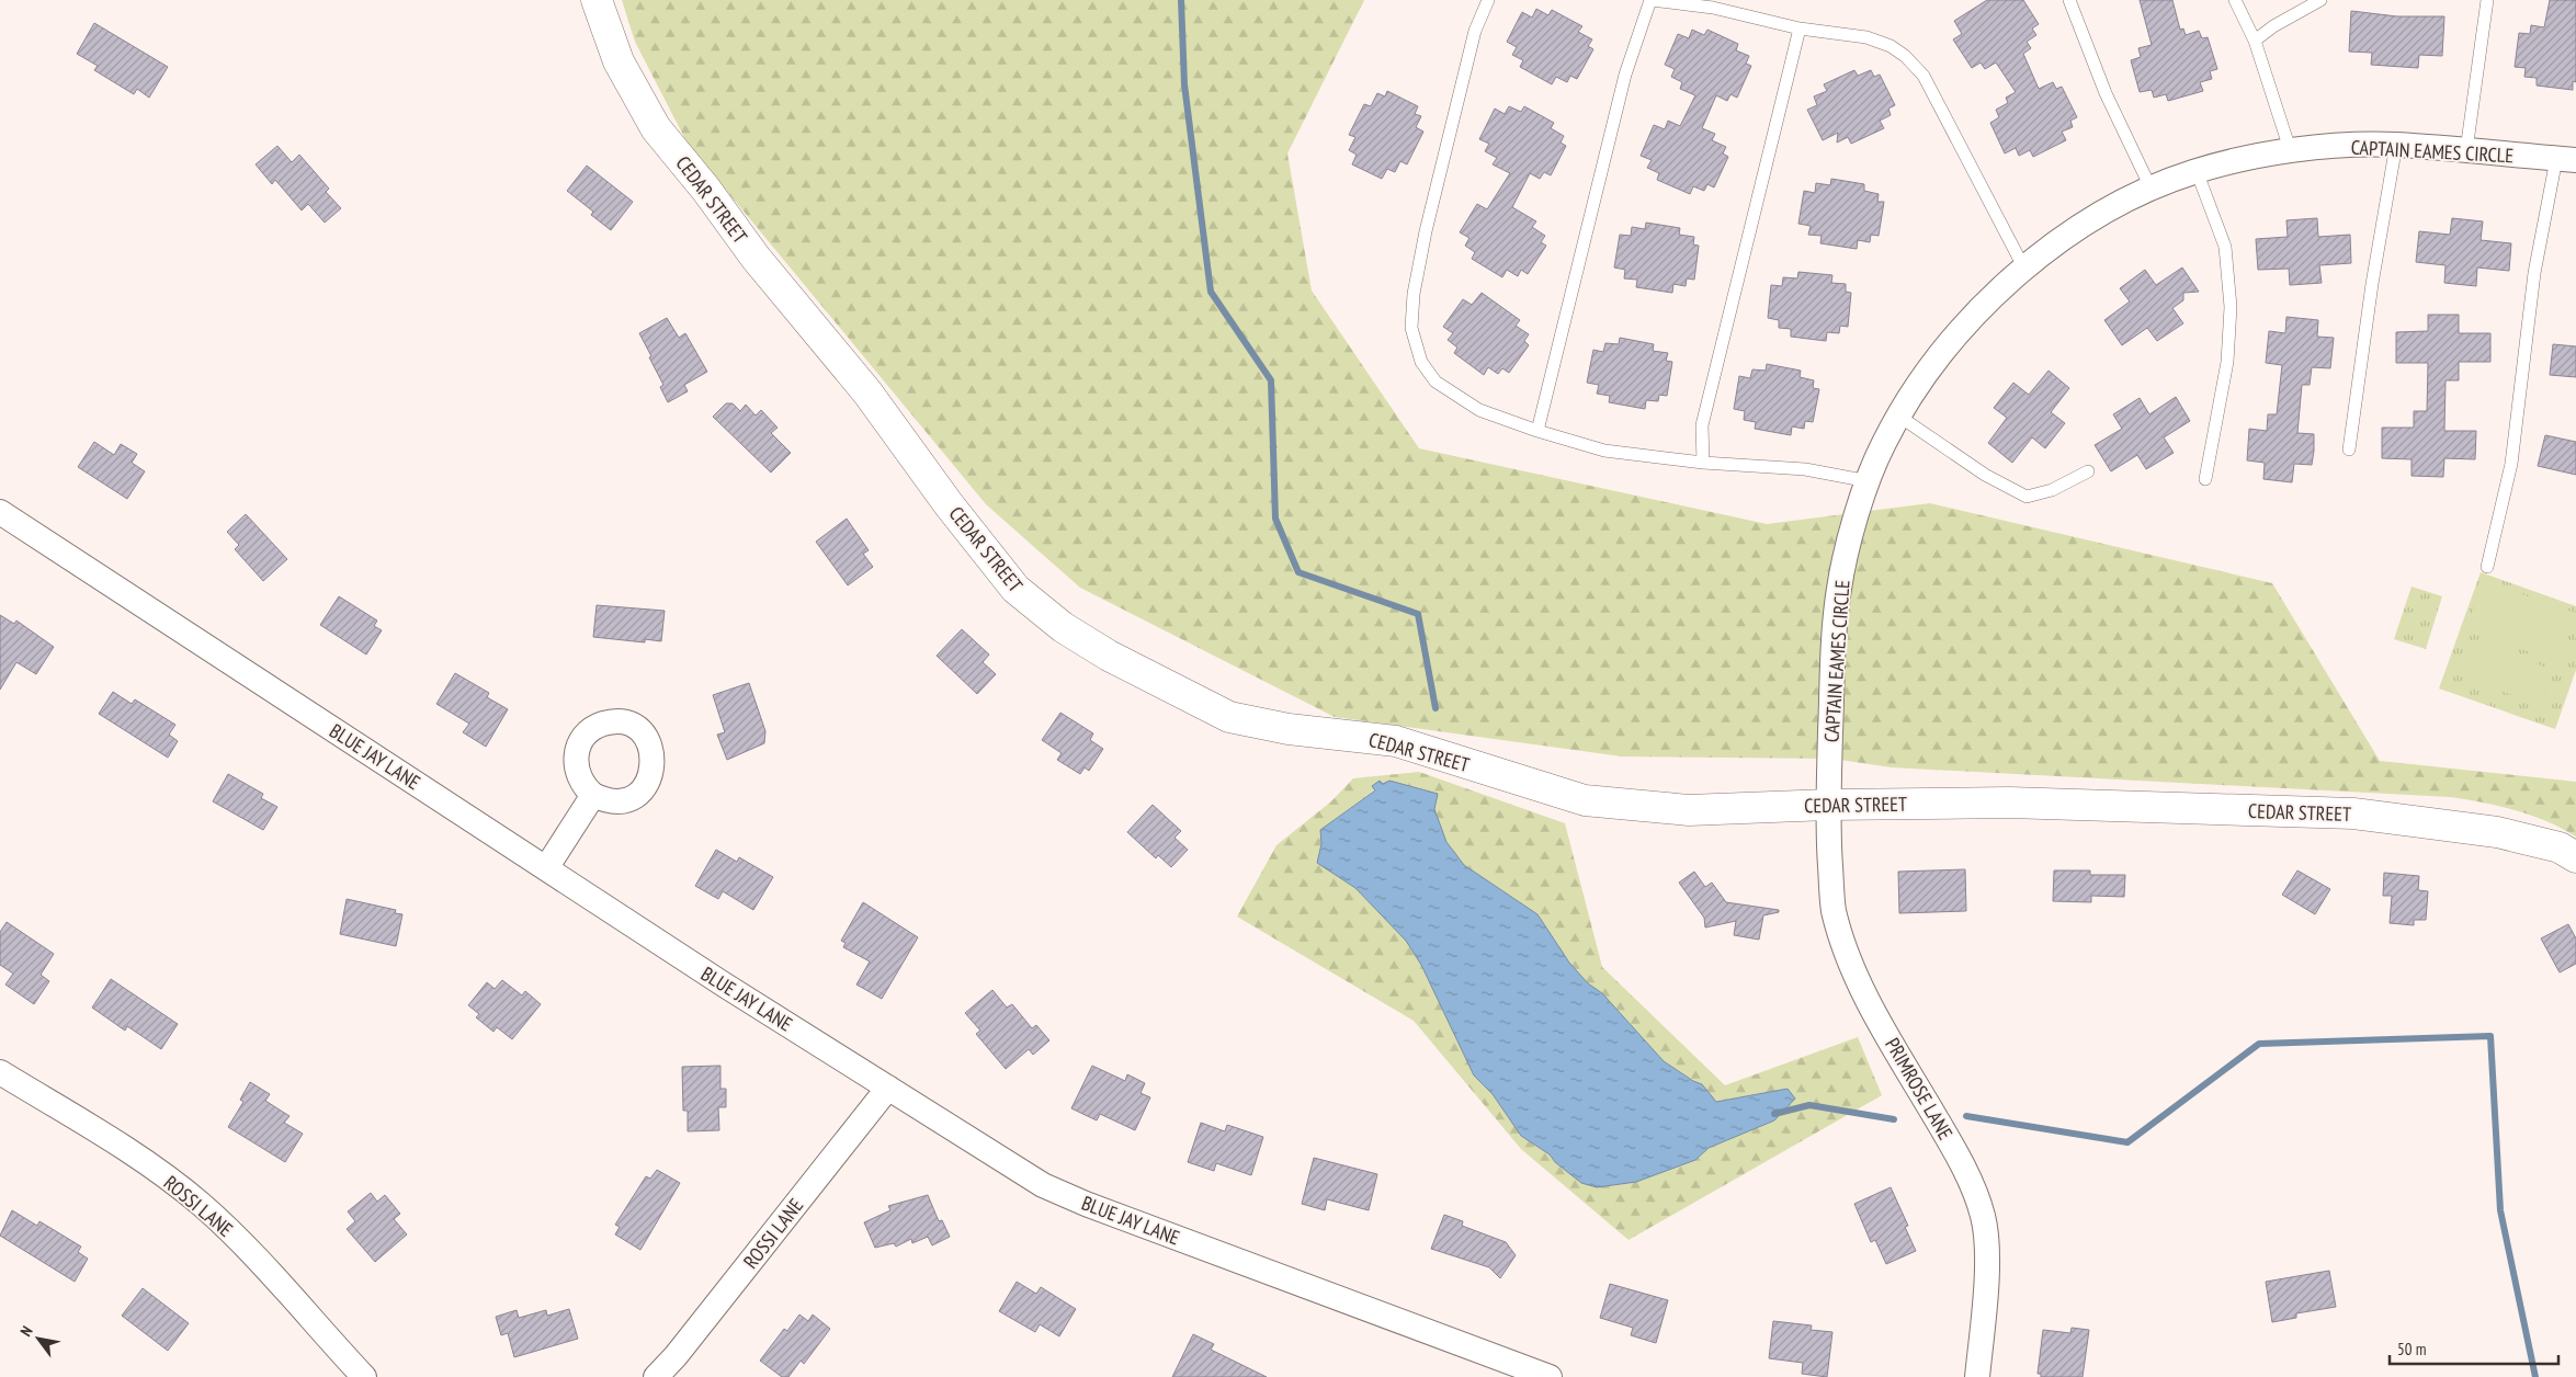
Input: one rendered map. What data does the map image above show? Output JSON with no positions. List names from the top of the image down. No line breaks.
{"streets":{"street":["CAPTAIN EAMES CIRCLE","CEDAR STREET","BLUE JAY LANE","PRIMROSE LANE","ROSSI LANE"]},"crossings":[["CAPTAIN EAMES CIRCLE","CEDAR STREET"],["CAPTAIN EAMES CIRCLE","PRIMROSE LANE"],["CEDAR STREET","PRIMROSE LANE"],["BLUE JAY LANE","ROSSI LANE"]],"scale_bar":"50 m","north":"top left"}
